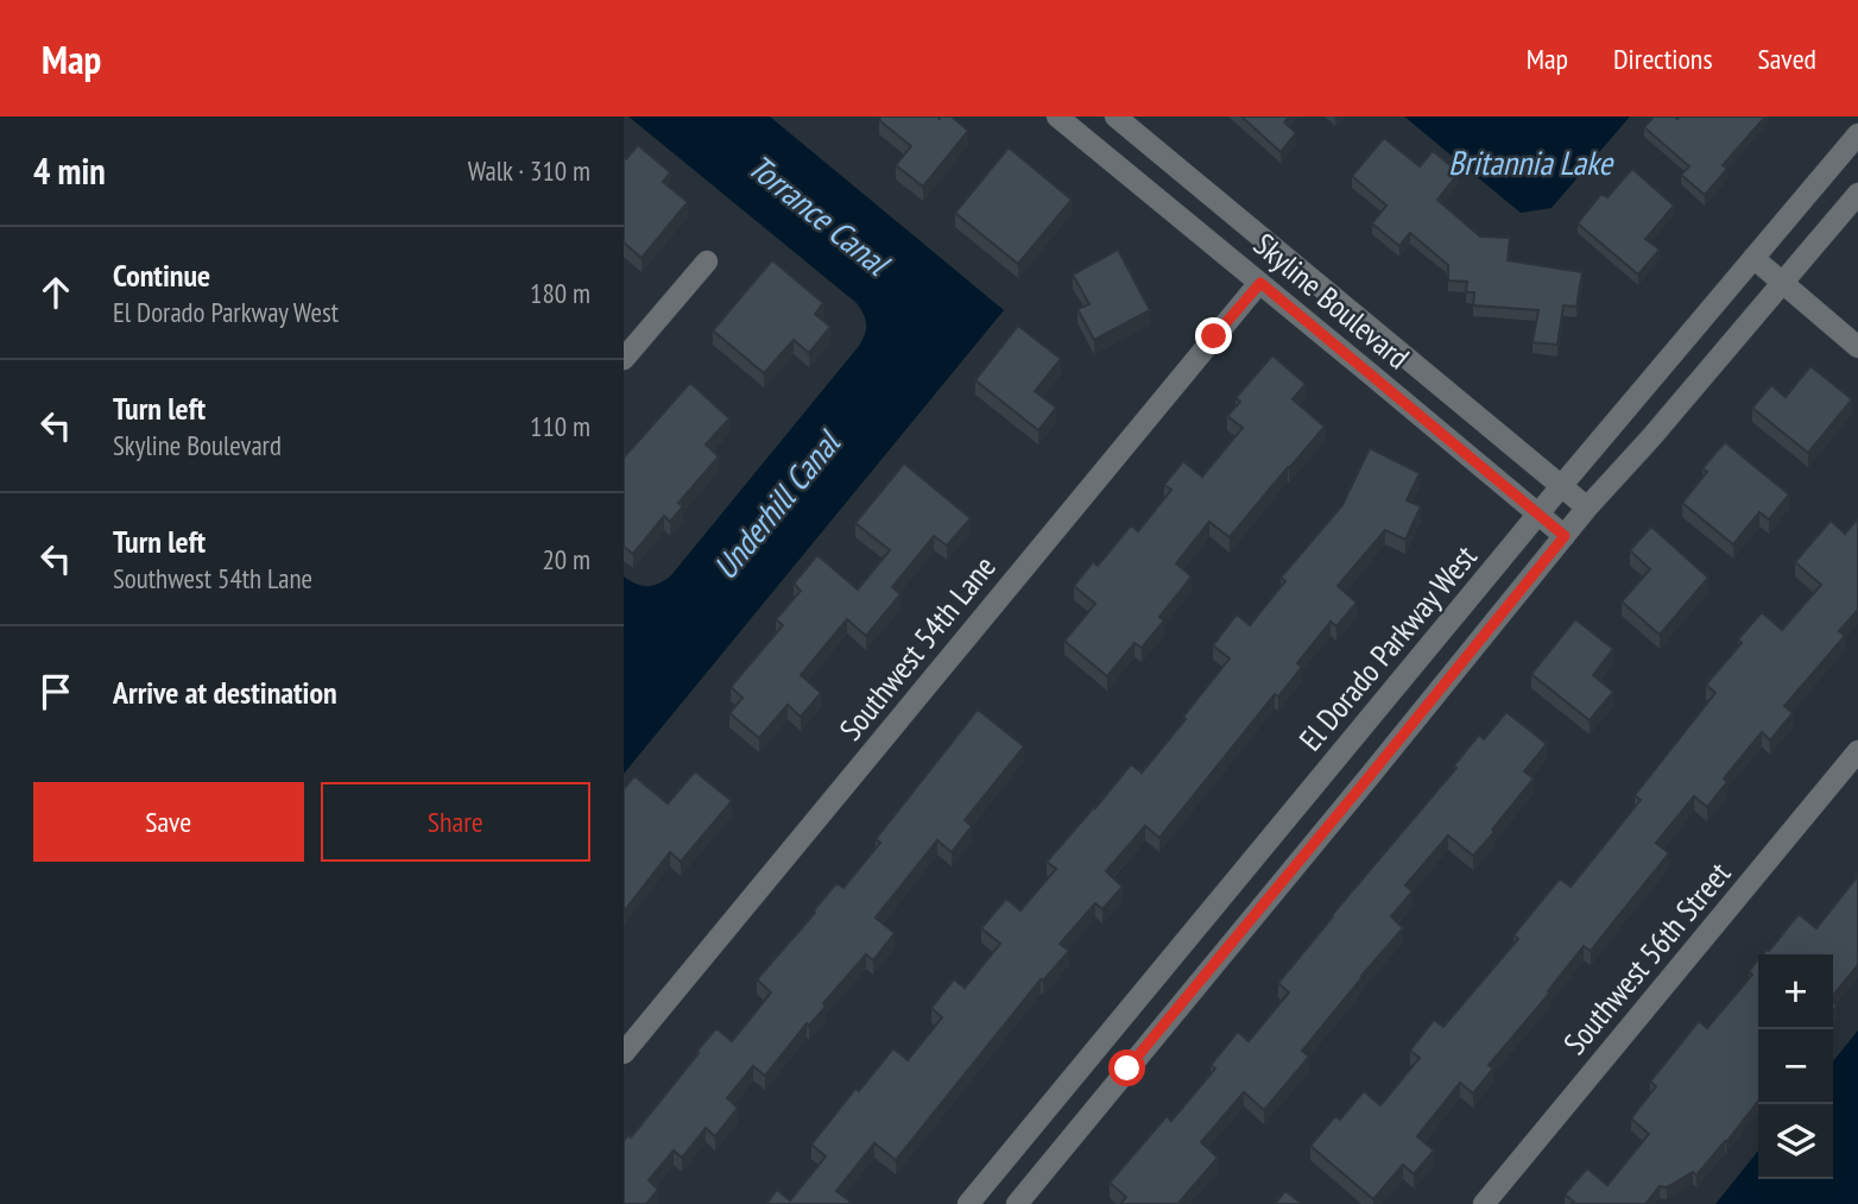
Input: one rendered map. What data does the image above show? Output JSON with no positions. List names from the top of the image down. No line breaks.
{"streets":{"street":["Skyline Boulevard","Southwest 54th Lane","El Dorado Parkway West","Southwest 56th Street"]},"crossings":[["Skyline Boulevard","Southwest 54th Lane"],["Skyline Boulevard","El Dorado Parkway West"]],"water":["Britannia Lake","Torrance Canal","Underhill Canal"],"page":{"header":"Map","nav":["Map","Directions","Saved"],"heading":["4 min","Walk · 310 m"],"list":[["Continue","El Dorado Parkway West","180 m"],["Turn left","Skyline Boulevard","110 m"],["Turn left","Southwest 54th Lane","20 m"],"Arrive at destination"],"buttons":["Save","Share"],"map_buttons":["+","−"]}}
